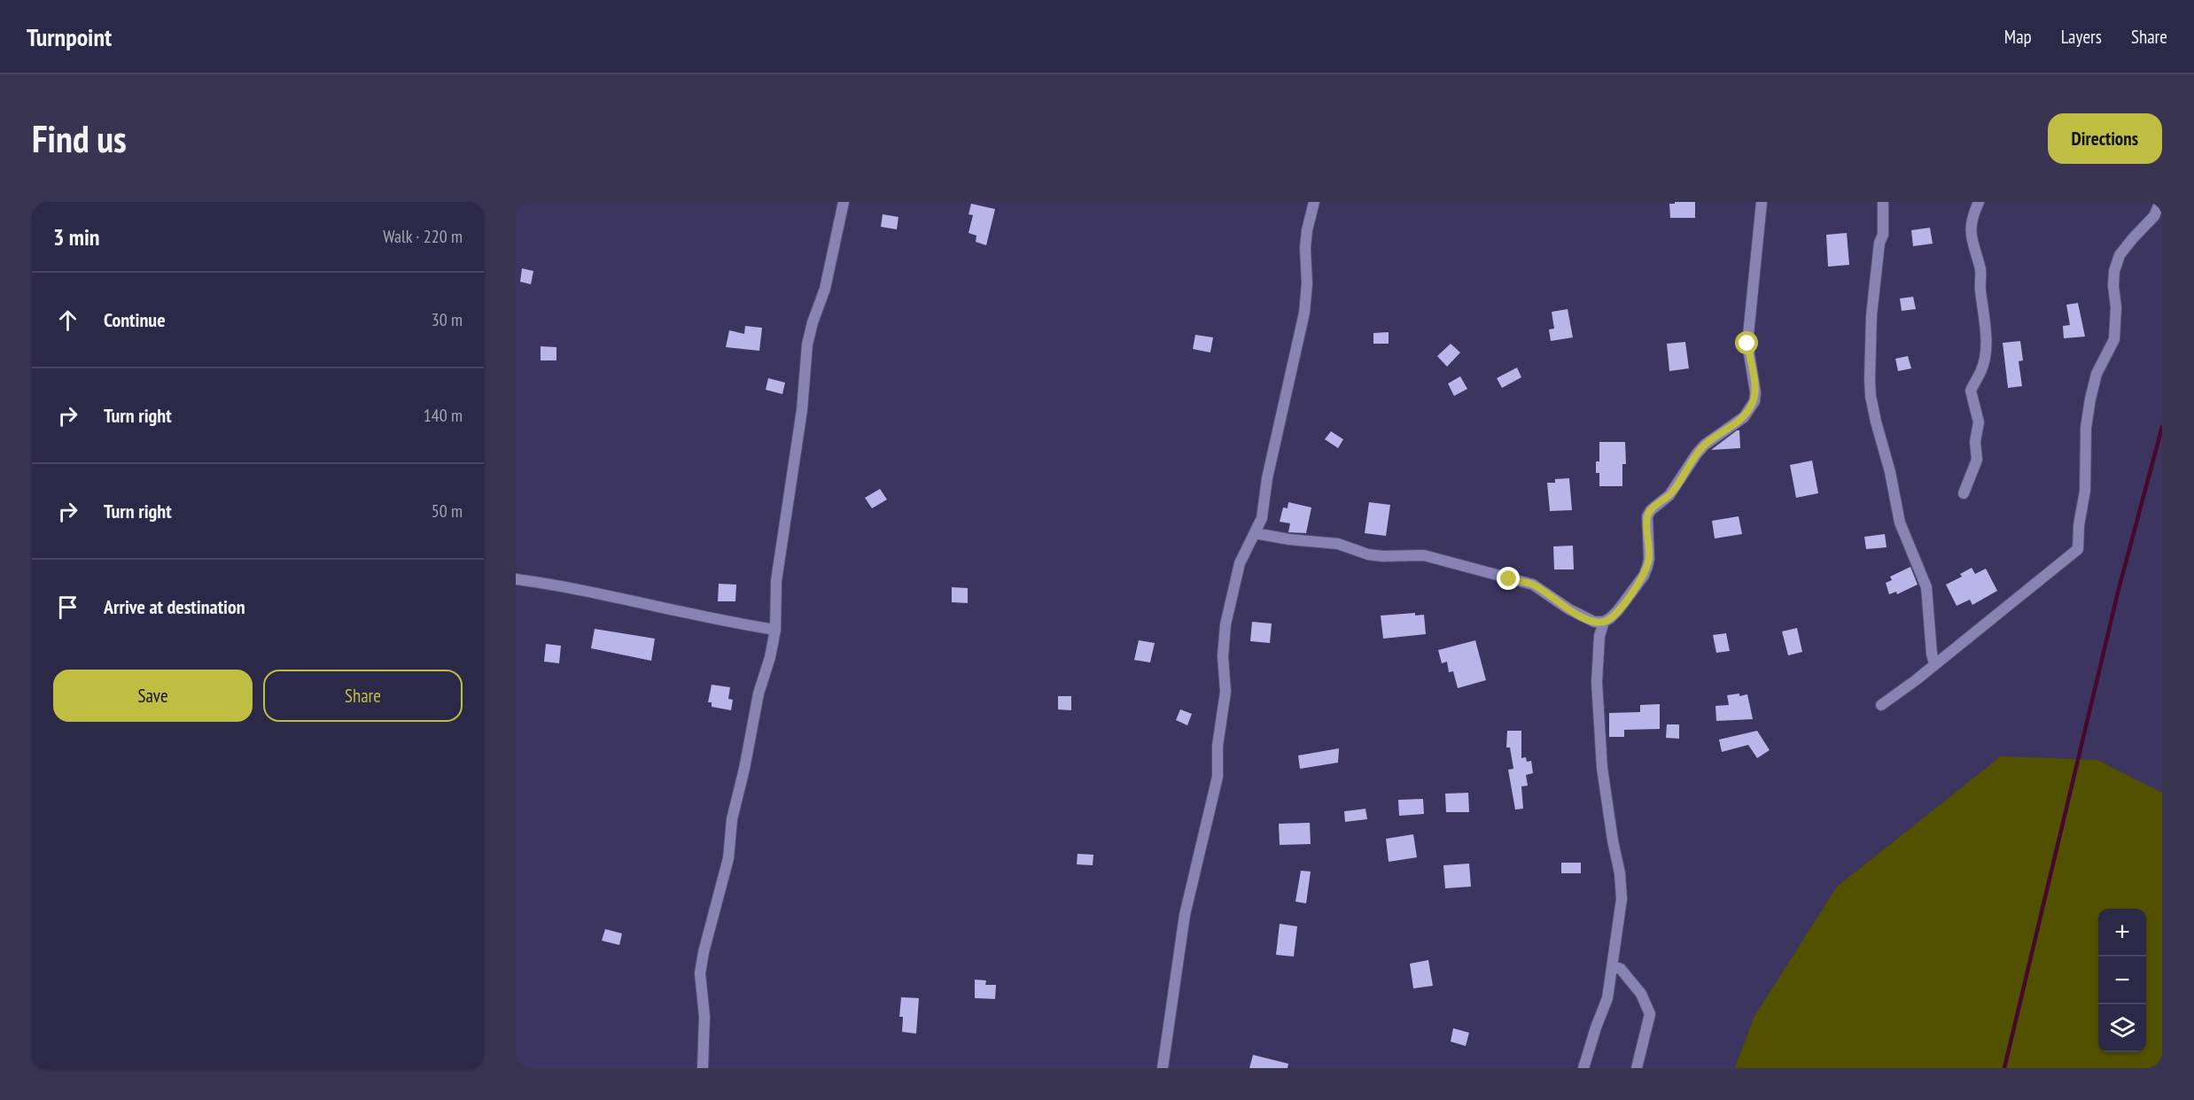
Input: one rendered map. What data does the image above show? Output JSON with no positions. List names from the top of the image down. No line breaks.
{"page":{"header":"Turnpoint","nav":["Map","Layers","Share"],"buttons":["Directions",["Save","Share"]],"title":"Find us","heading":["3 min","Walk · 220 m"],"list":[["Continue","30 m"],["Turn right","140 m"],["Turn right","50 m"],"Arrive at destination"],"map_buttons":["+","−"]}}
